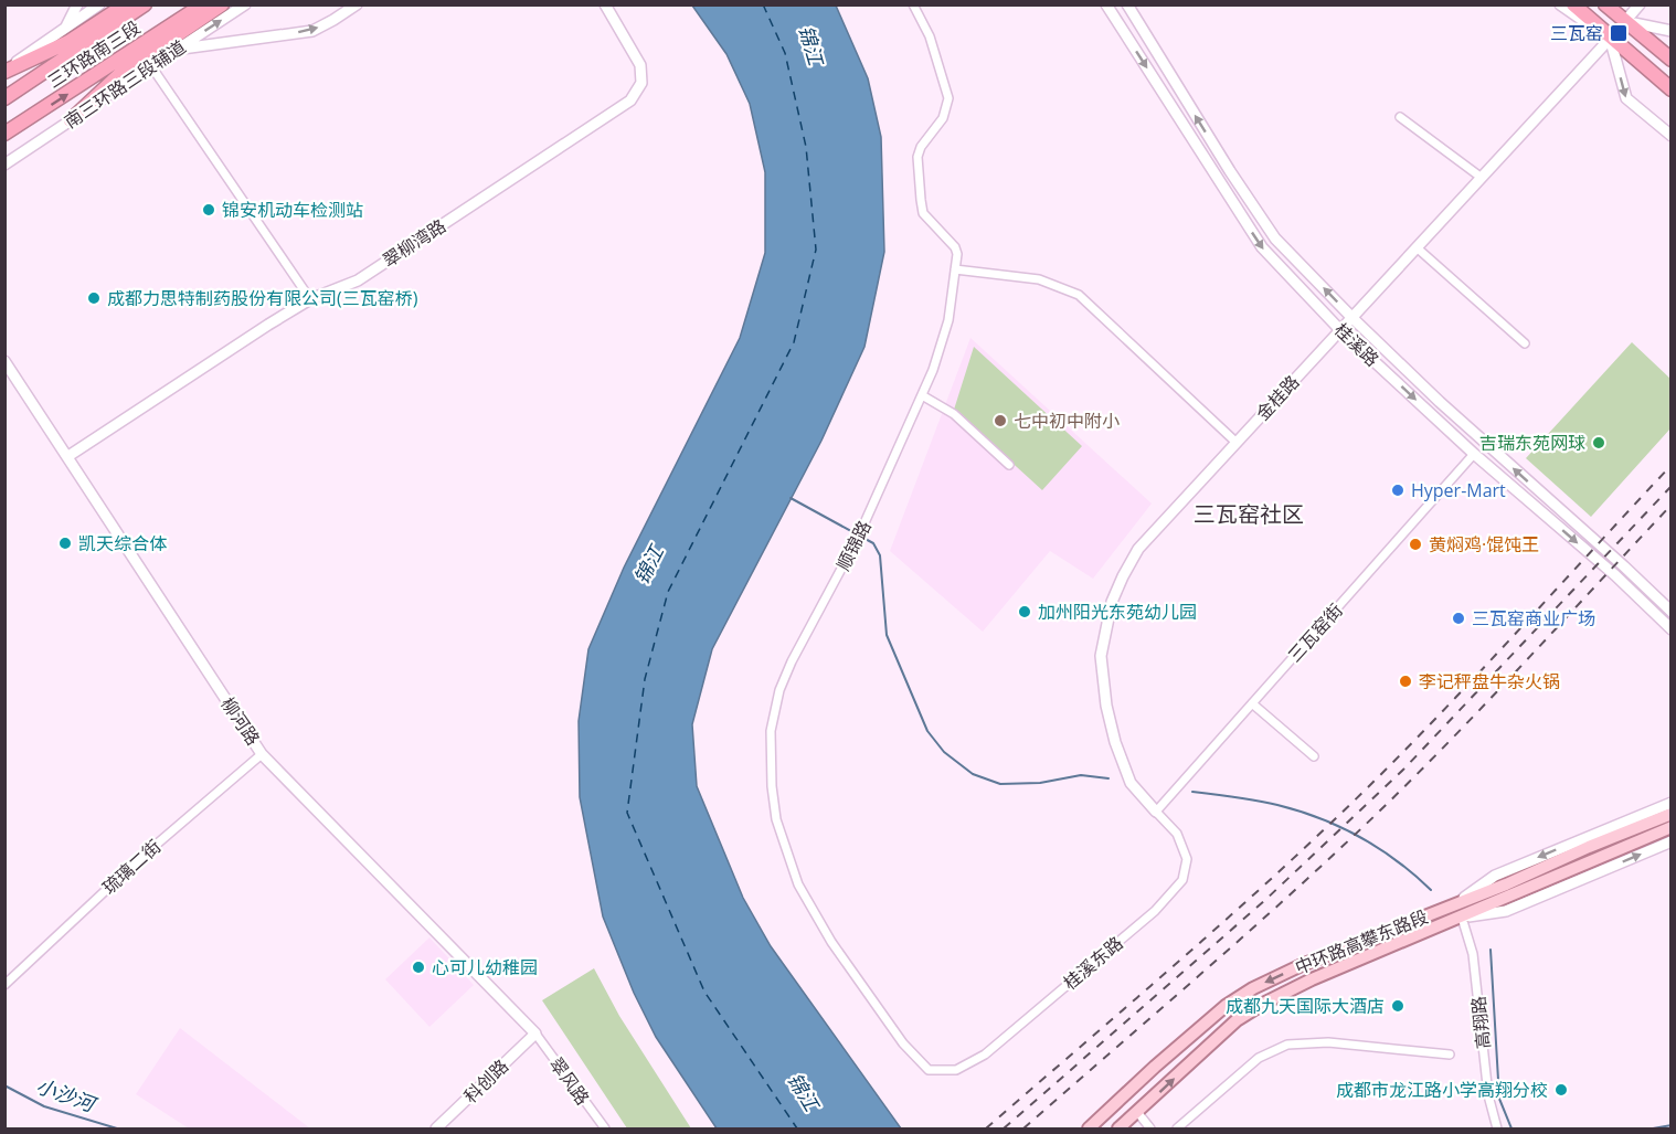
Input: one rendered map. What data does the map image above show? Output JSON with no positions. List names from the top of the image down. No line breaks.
{"streets":{"highway":["三环路南三段"],"main road":["南三环路三段辅道","翠柳湾路","桂溪路","金桂路","柳河路","中环路高攀东路段","科创路"],"street":["顺锦路","三瓦窑街","琉璃二街","桂溪东路","高翔路","翠风路"]},"crossings":[["翠柳湾路","柳河路"],["桂溪路","金桂路"],["桂溪路","三瓦窑街"],["金桂路","三瓦窑街"],["金桂路","桂溪东路"],["顺锦路","桂溪东路"],["三瓦窑街","桂溪东路"],["柳河路","琉璃二街"],["柳河路","科创路"],["柳河路","翠风路"],["中环路高攀东路段","高翔路"],["科创路","翠风路"]],"districts":["三瓦窑社区"],"water":["锦江","小沙河"],"places":{"transit":["三瓦窑"],"other":["锦安机动车检测站","成都力思特制药股份有限公司(三瓦窑桥)","七中初中附小","吉瑞东苑网球","Hyper-Mart","凯天综合体","黄焖鸡·馄饨王","加州阳光东苑幼儿园","三瓦窑商业广场","李记秤盘牛杂火锅","心可儿幼稚园","成都九天国际大酒店","成都市龙江路小学高翔分校"]}}
